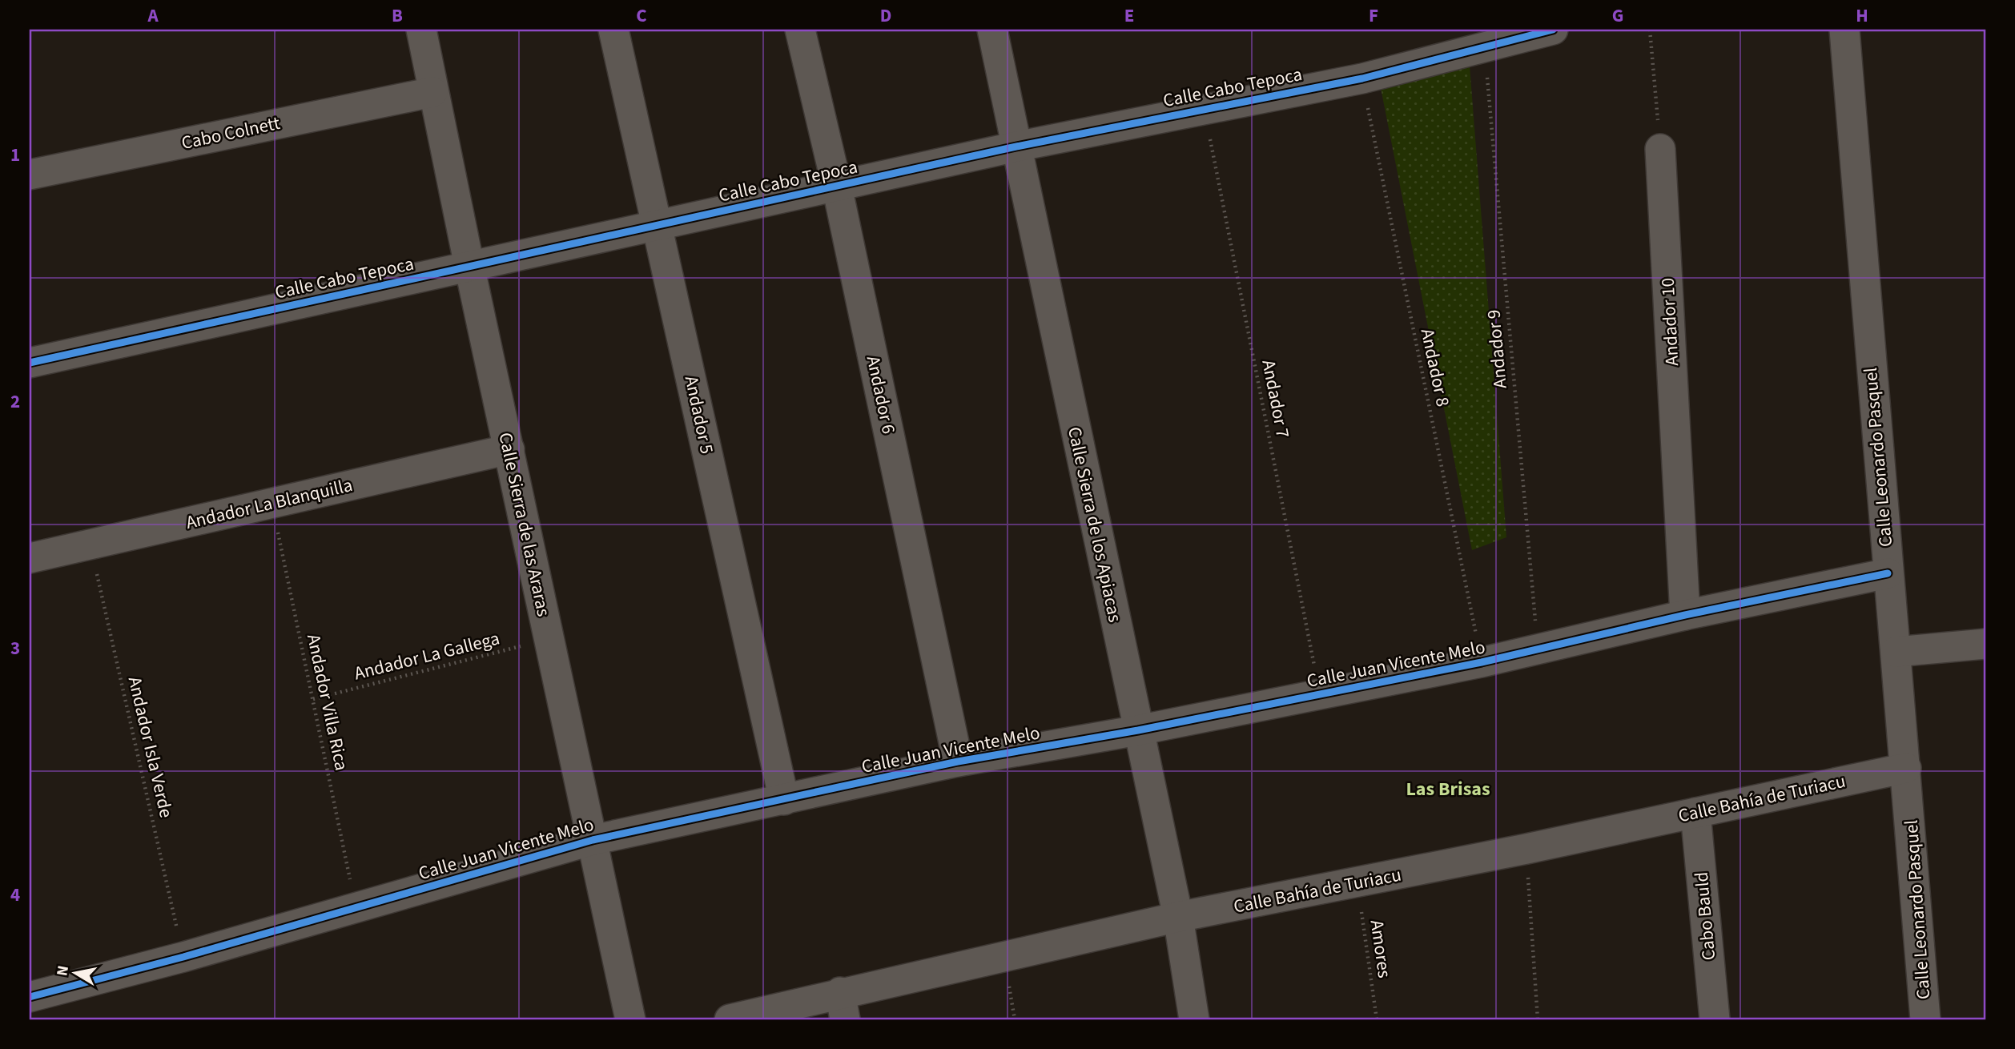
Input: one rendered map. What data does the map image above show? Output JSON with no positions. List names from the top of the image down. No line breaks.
{"streets":{"street":["Calle Cabo Tepoca","Cabo Colnett","Andador 10","Andador 6","Andador 5","Calle Leonardo Pasquel","Andador La Blanquilla","Calle Sierra de las Araras","Calle Sierra de los Apiacas","Calle Juan Vicente Melo","Calle Bahía de Turiacu","Cabo Bauld"],"path":["Andador 9","Andador 8","Andador 7","Andador La Gallega","Andador Villa Rica","Andador Isla Verde","Amores"]},"crossings":[["Calle Cabo Tepoca","Andador 9"],["Calle Cabo Tepoca","Andador 8"],["Calle Cabo Tepoca","Andador 6"],["Calle Cabo Tepoca","Andador 7"],["Calle Cabo Tepoca","Andador 5"],["Calle Cabo Tepoca","Calle Sierra de las Araras"],["Calle Cabo Tepoca","Calle Sierra de los Apiacas"],["Cabo Colnett","Calle Sierra de las Araras"],["Andador 10","Calle Juan Vicente Melo"],["Andador 9","Calle Juan Vicente Melo"],["Andador 8","Calle Juan Vicente Melo"],["Andador 6","Calle Juan Vicente Melo"],["Andador 7","Calle Juan Vicente Melo"],["Andador 5","Calle Juan Vicente Melo"],["Calle Leonardo Pasquel","Calle Juan Vicente Melo"],["Calle Leonardo Pasquel","Calle Bahía de Turiacu"],["Andador La Blanquilla","Calle Sierra de las Araras"],["Andador La Blanquilla","Andador Villa Rica"],["Andador La Blanquilla","Andador Isla Verde"],["Calle Sierra de las Araras","Andador La Gallega"],["Calle Sierra de las Araras","Calle Juan Vicente Melo"],["Calle Sierra de los Apiacas","Calle Juan Vicente Melo"],["Calle Sierra de los Apiacas","Calle Bahía de Turiacu"],["Andador La Gallega","Andador Villa Rica"],["Calle Juan Vicente Melo","Andador Villa Rica"],["Calle Juan Vicente Melo","Andador Isla Verde"],["Calle Bahía de Turiacu","Cabo Bauld"],["Calle Bahía de Turiacu","Amores"]],"districts":["Las Brisas"],"north":"left","grid":{"columns":["A","B","C","D","E","F","G","H"],"rows":["1","2","3","4"]}}
